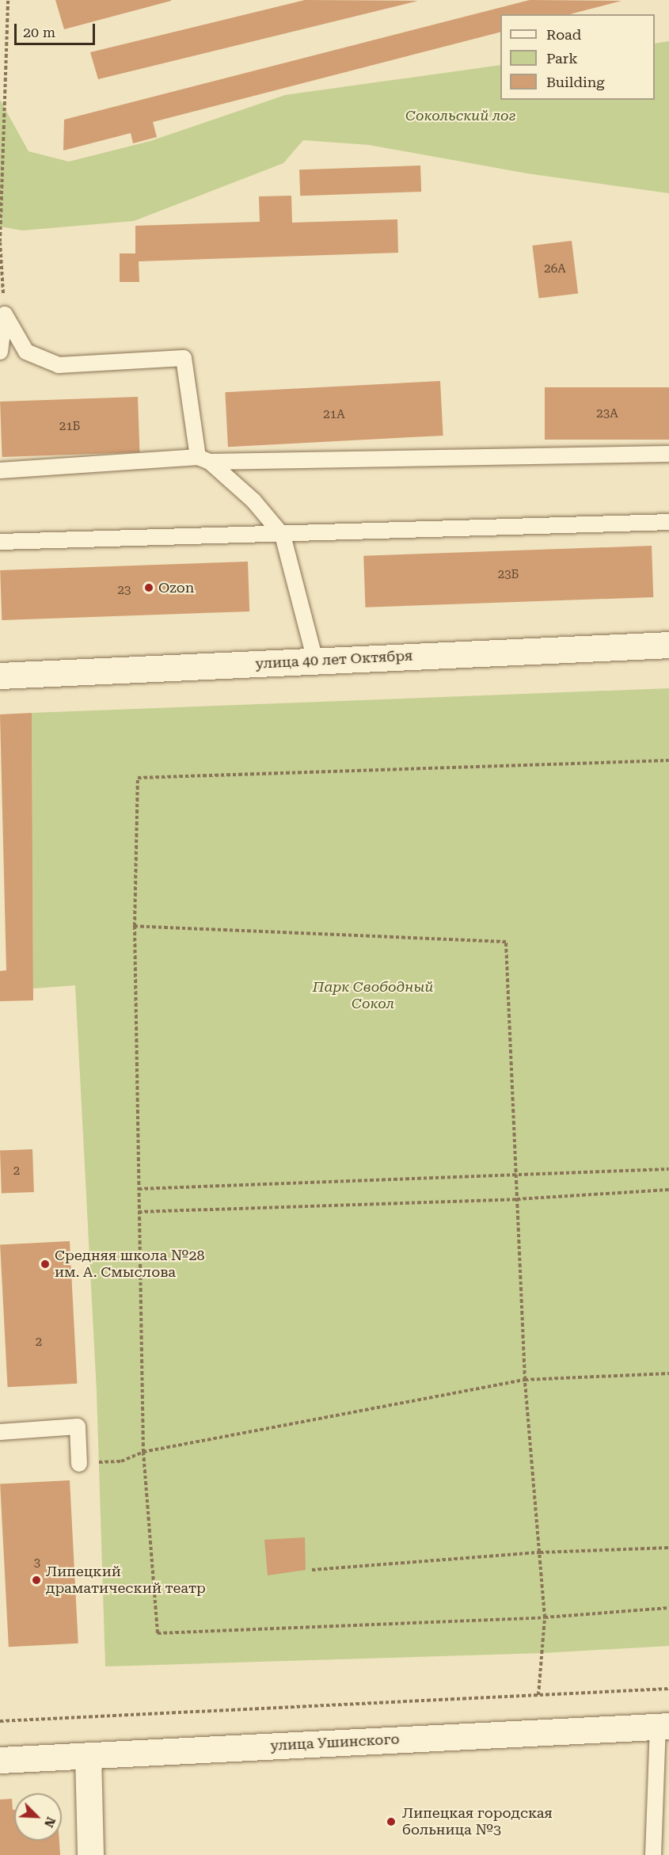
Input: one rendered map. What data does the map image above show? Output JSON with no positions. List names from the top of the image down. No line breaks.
{"streets":{"street":["улица 40 лет Октября","улица Ушинского"]},"parks":["Сокольский лог","Парк Свободный Сокол"],"places":["Ozon","Средняя школа №28 им. А. Смыслова","Липецкий драматический театр","Липецкая городская больница №3"],"house_numbers":["26А","23А","21А","21Б","23Б","23","2","2","3"],"legend":["Road","Park","Building"],"scale_bar":"20 m","north":"bottom right"}
